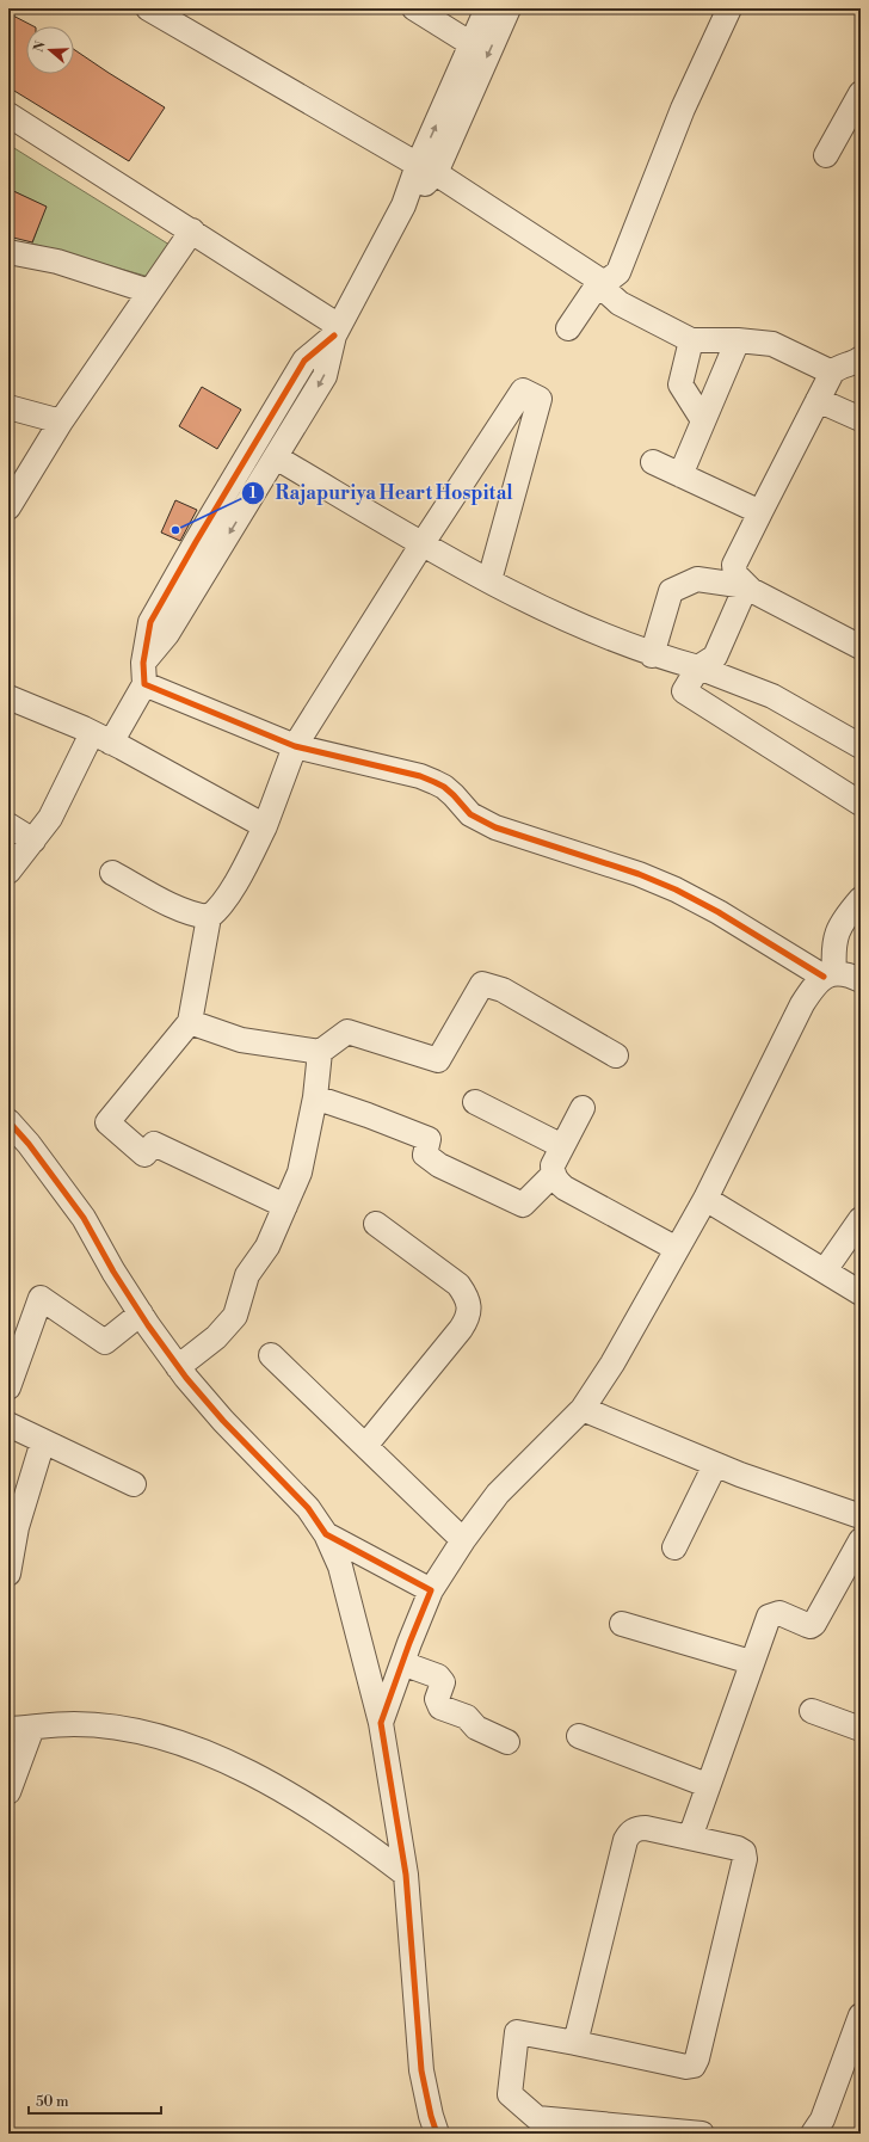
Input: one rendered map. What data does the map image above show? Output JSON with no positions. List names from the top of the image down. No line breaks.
{"places":["Rajapuriya Heart Hospital"],"scale_bar":"50 m","north":"left"}
